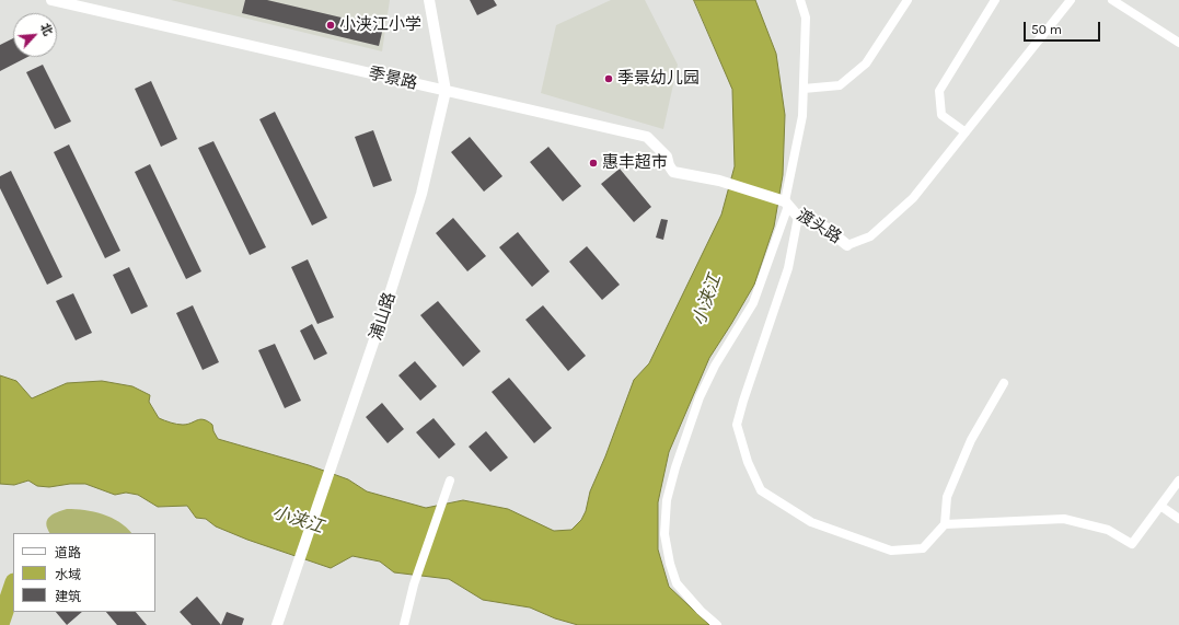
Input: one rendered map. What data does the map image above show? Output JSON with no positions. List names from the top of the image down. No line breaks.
{"streets":{"street":["季景路","渡头路","浦山路"]},"crossings":[["季景路","渡头路"],["季景路","浦山路"]],"water":["小浃江"],"places":["小浃江小学","季景幼儿园","惠丰超市"],"legend":["道路","水域","建筑"],"scale_bar":"50 m","north":"top right"}
